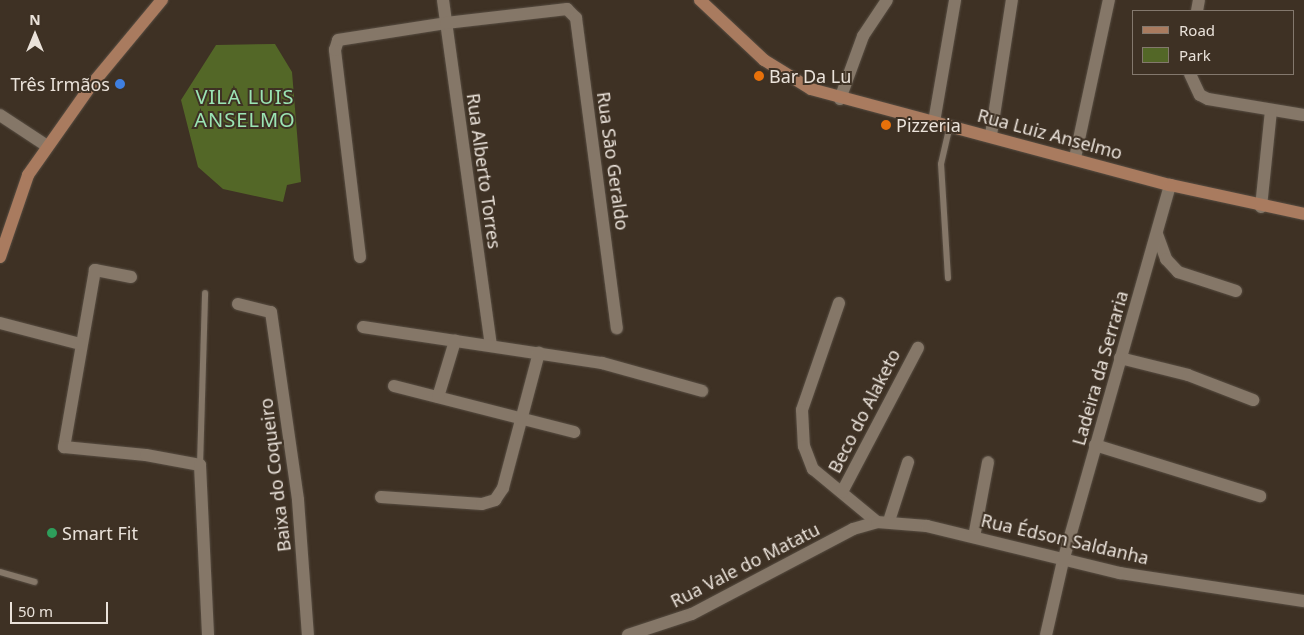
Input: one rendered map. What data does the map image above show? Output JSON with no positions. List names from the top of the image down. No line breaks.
{"streets":{"street":["Rua Luiz Anselmo","Rua Sāo Geraldo","Rua Alberto Torres","Ladeira da Serraria","Beco do Alaketo","Baixa do Coqueiro","Rua Édson Saldanha","Rua Vale do Matatu"]},"crossings":[["Rua Luiz Anselmo","Ladeira da Serraria"],["Rua Sāo Geraldo","Rua Alberto Torres"],["Ladeira da Serraria","Rua Édson Saldanha"],["Rua Édson Saldanha","Rua Vale do Matatu"]],"districts":["VILA LUIS ANSELMO"],"places":["Bar Da Lu","Três Irmãos","Pizzeria","Smart Fit"],"legend":["Road","Park"],"scale_bar":"50 m","north":"top"}
